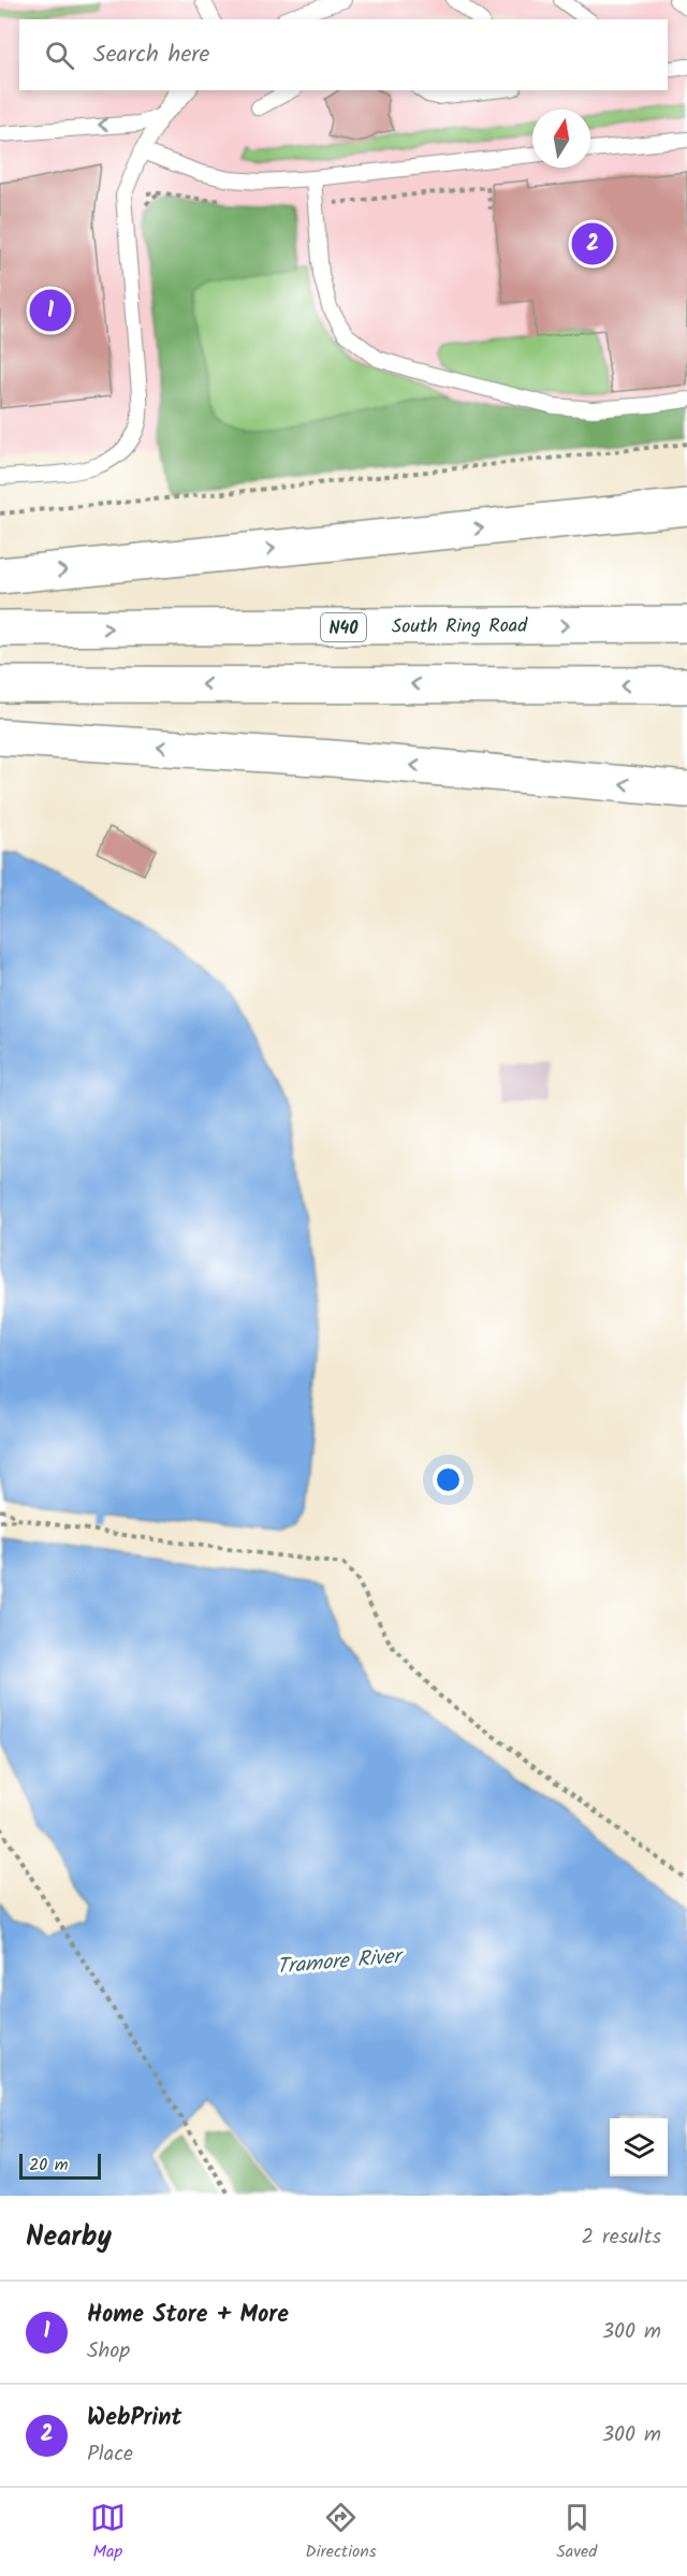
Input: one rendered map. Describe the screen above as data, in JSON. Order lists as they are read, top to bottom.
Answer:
{
  "streets": {
    "highway": ["South Ring Road", "N40"]
  },
  "water": ["Tramore River"],
  "scale_bar": "20 m",
  "north": "top",
  "page": {
    "search": "Search here",
    "pins": ["2", "1"],
    "scale": "20 m",
    "heading": ["Nearby", "2 results"],
    "list": [
      {
        "mark": "1",
        "name": "Home Store + More",
        "note": "Shop",
        "value": "300 m"
      },
      {
        "mark": "2",
        "name": "WebPrint",
        "note": "Place",
        "value": "300 m"
      }
    ],
    "nav": ["Map", "Directions", "Saved"]
  }
}
